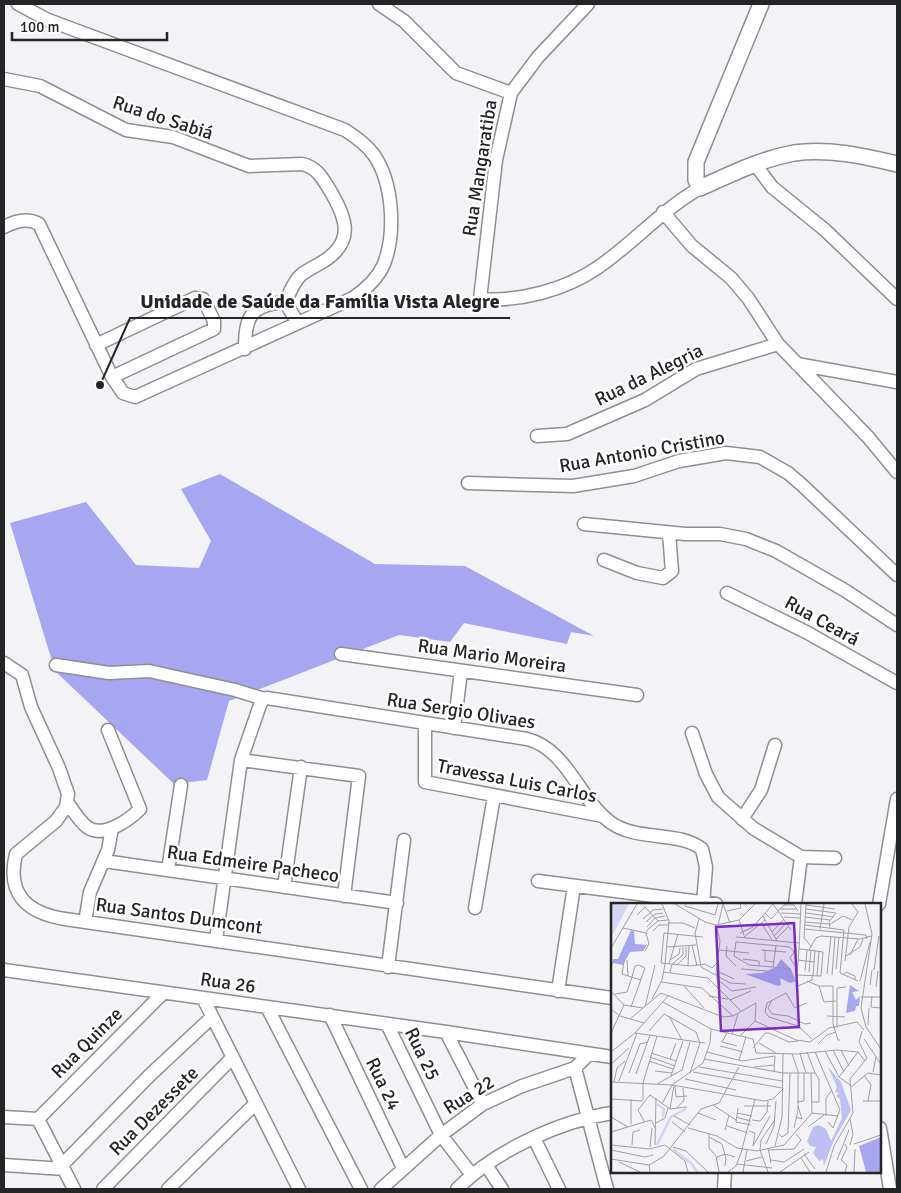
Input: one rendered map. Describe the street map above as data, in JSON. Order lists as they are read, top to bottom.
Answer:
{
  "streets": {
    "street": [
      "Rua do Sabiá",
      "Rua Mangaratiba",
      "Rua da Alegria",
      "Rua Antonio Cristino",
      "Rua Ceará",
      "Rua Mario Moreira",
      "Rua Sergio Olivaes",
      "Travessa Luis Carlos",
      "Rua Edmeire Pacheco",
      "Rua Santos Dumcont",
      "Rua 26",
      "Rua Quinze",
      "Rua 25",
      "Rua 24",
      "Rua 22",
      "Rua Dezessete"
    ]
  },
  "crossings": [
    ["Rua Sergio Olivaes", "Travessa Luis Carlos"],
    ["Rua 26", "Rua Quinze"],
    ["Rua 26", "Rua 25"],
    ["Rua 26", "Rua 24"],
    ["Rua 26", "Rua 22"],
    ["Rua 25", "Rua 22"],
    ["Rua 24", "Rua 22"]
  ],
  "places": ["Unidade de Saúde da Família Vista Alegre"],
  "scale_bar": "100 m"
}
